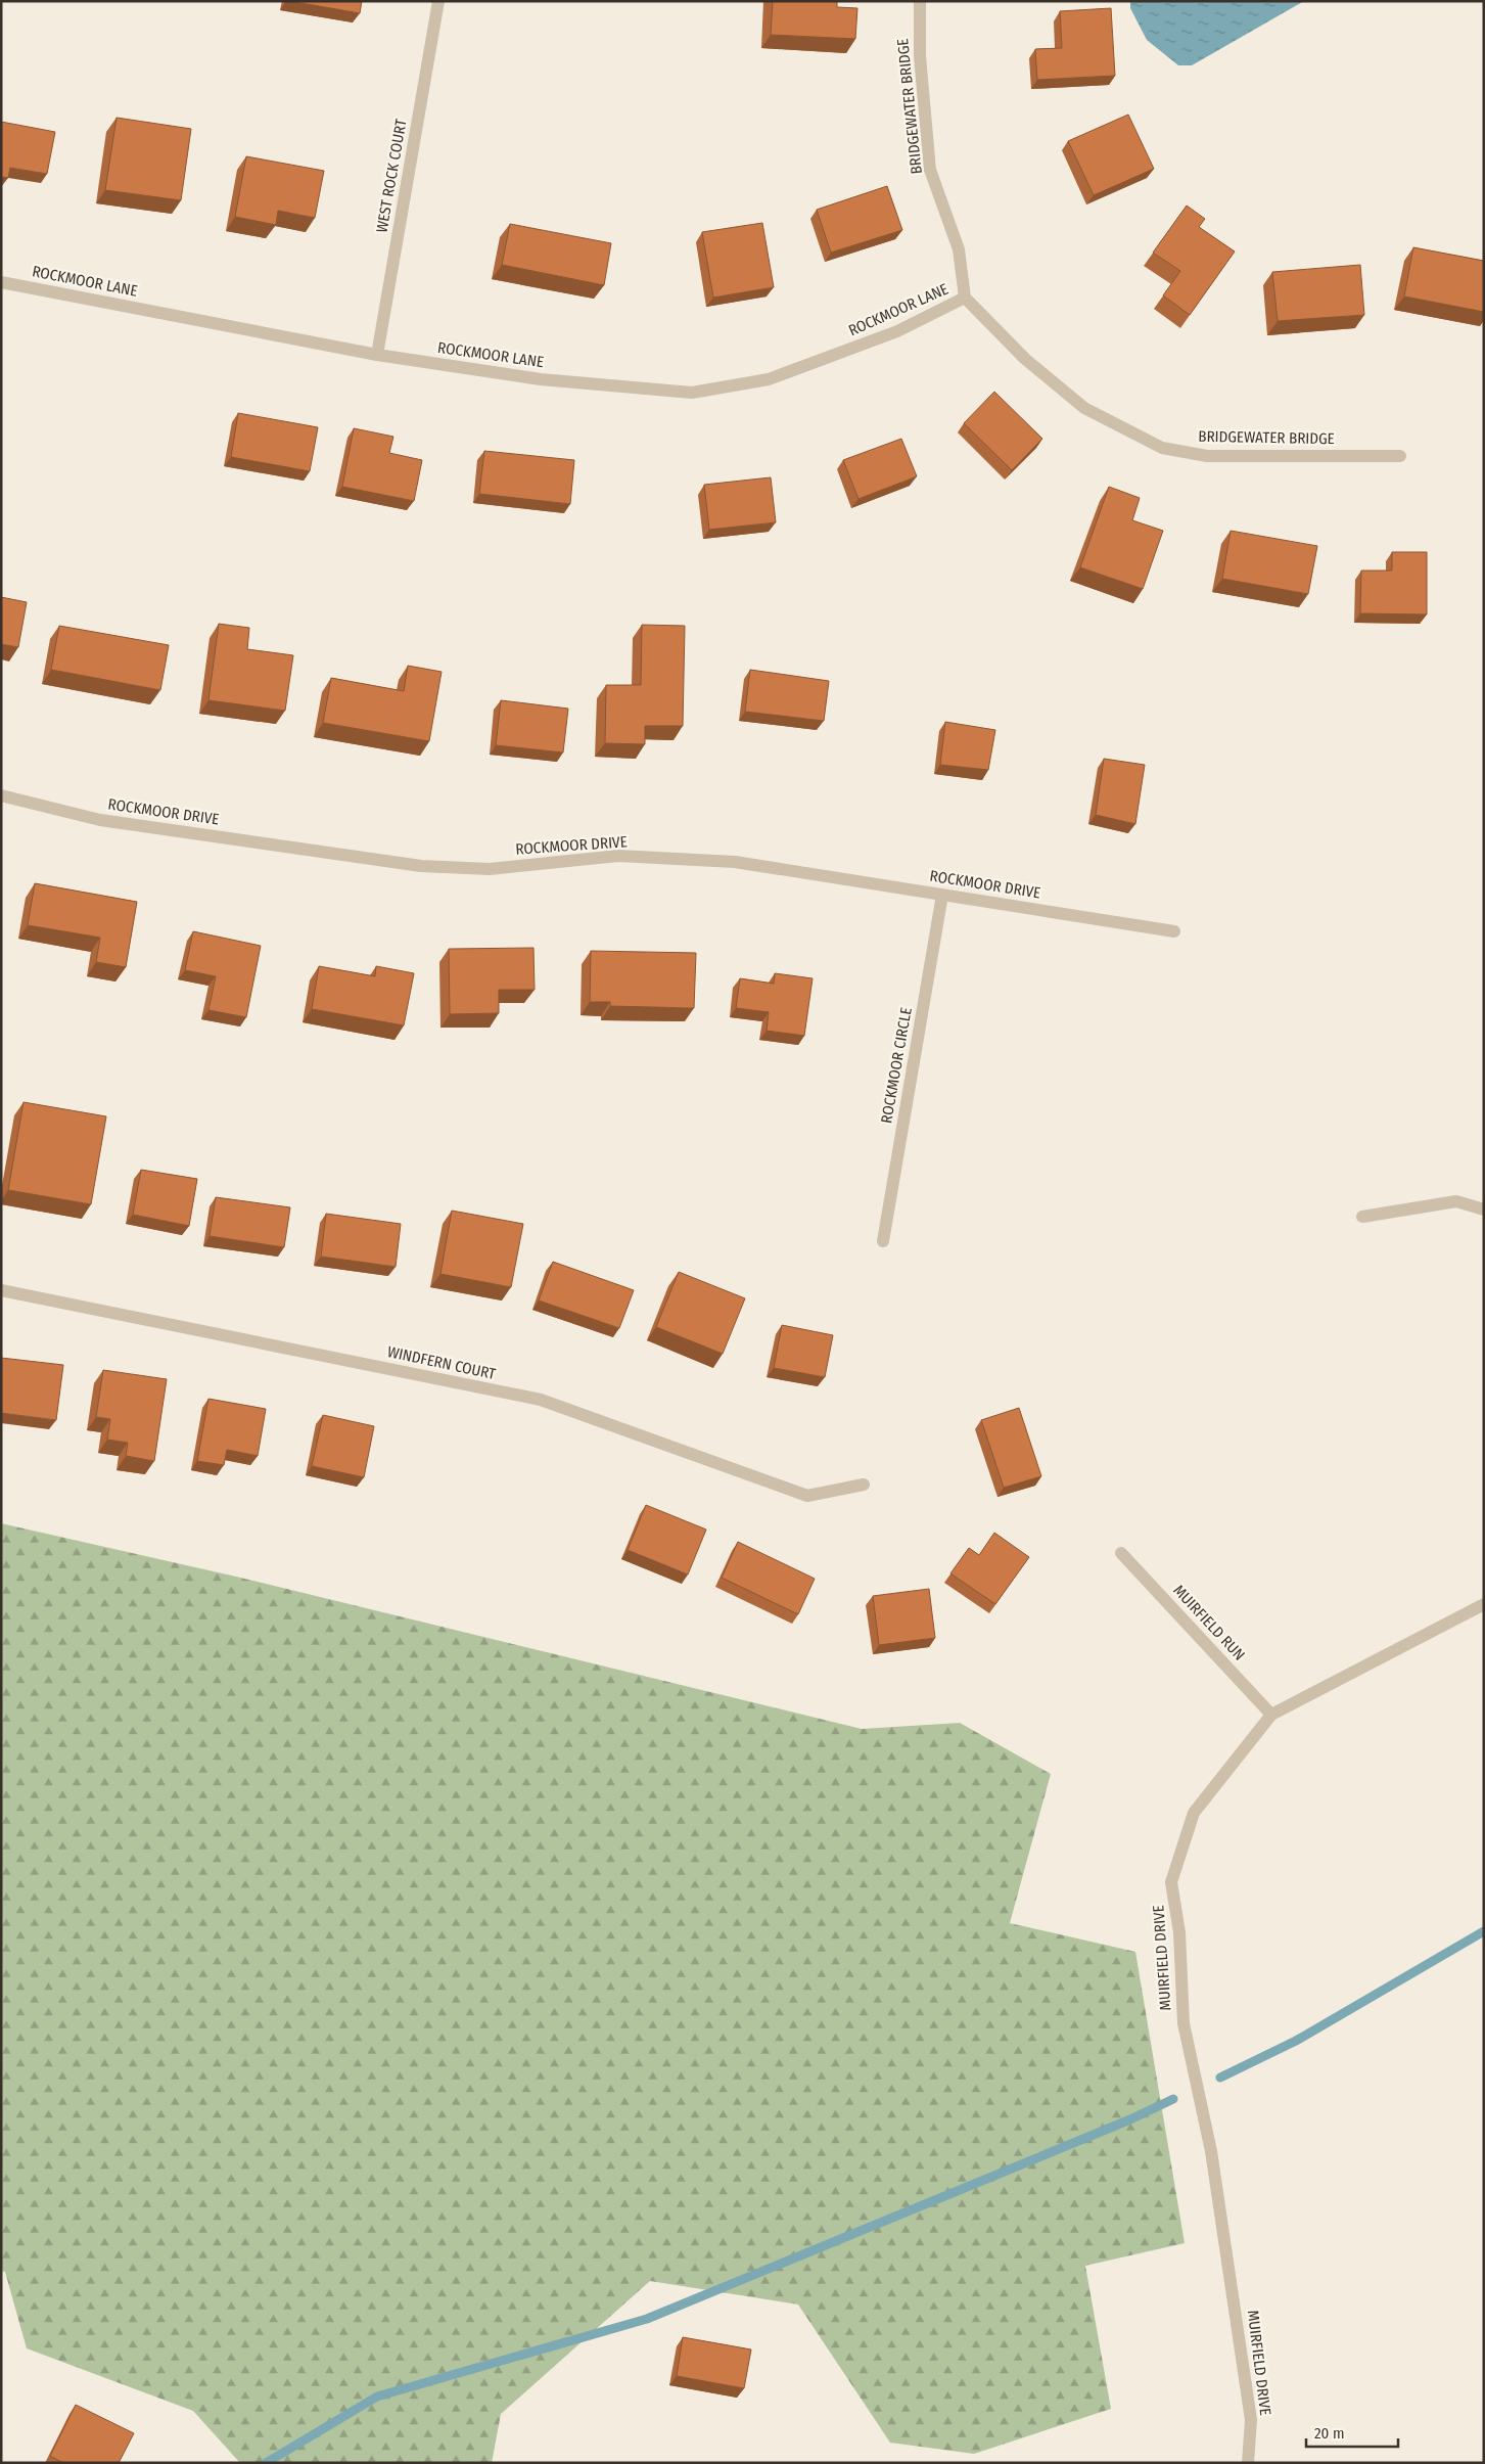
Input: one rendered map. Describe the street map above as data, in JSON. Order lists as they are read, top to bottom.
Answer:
{
  "streets": {
    "street": [
      "BRIDGEWATER BRIDGE",
      "WEST ROCK COURT",
      "ROCKMOOR LANE",
      "ROCKMOOR DRIVE",
      "ROCKMOOR CIRCLE",
      "WINDFERN COURT",
      "MUIRFIELD RUN",
      "MUIRFIELD DRIVE"
    ]
  },
  "crossings": [
    ["BRIDGEWATER BRIDGE", "ROCKMOOR LANE"],
    ["WEST ROCK COURT", "ROCKMOOR LANE"],
    ["ROCKMOOR DRIVE", "ROCKMOOR CIRCLE"],
    ["MUIRFIELD RUN", "MUIRFIELD DRIVE"]
  ],
  "scale_bar": "20 m"
}
